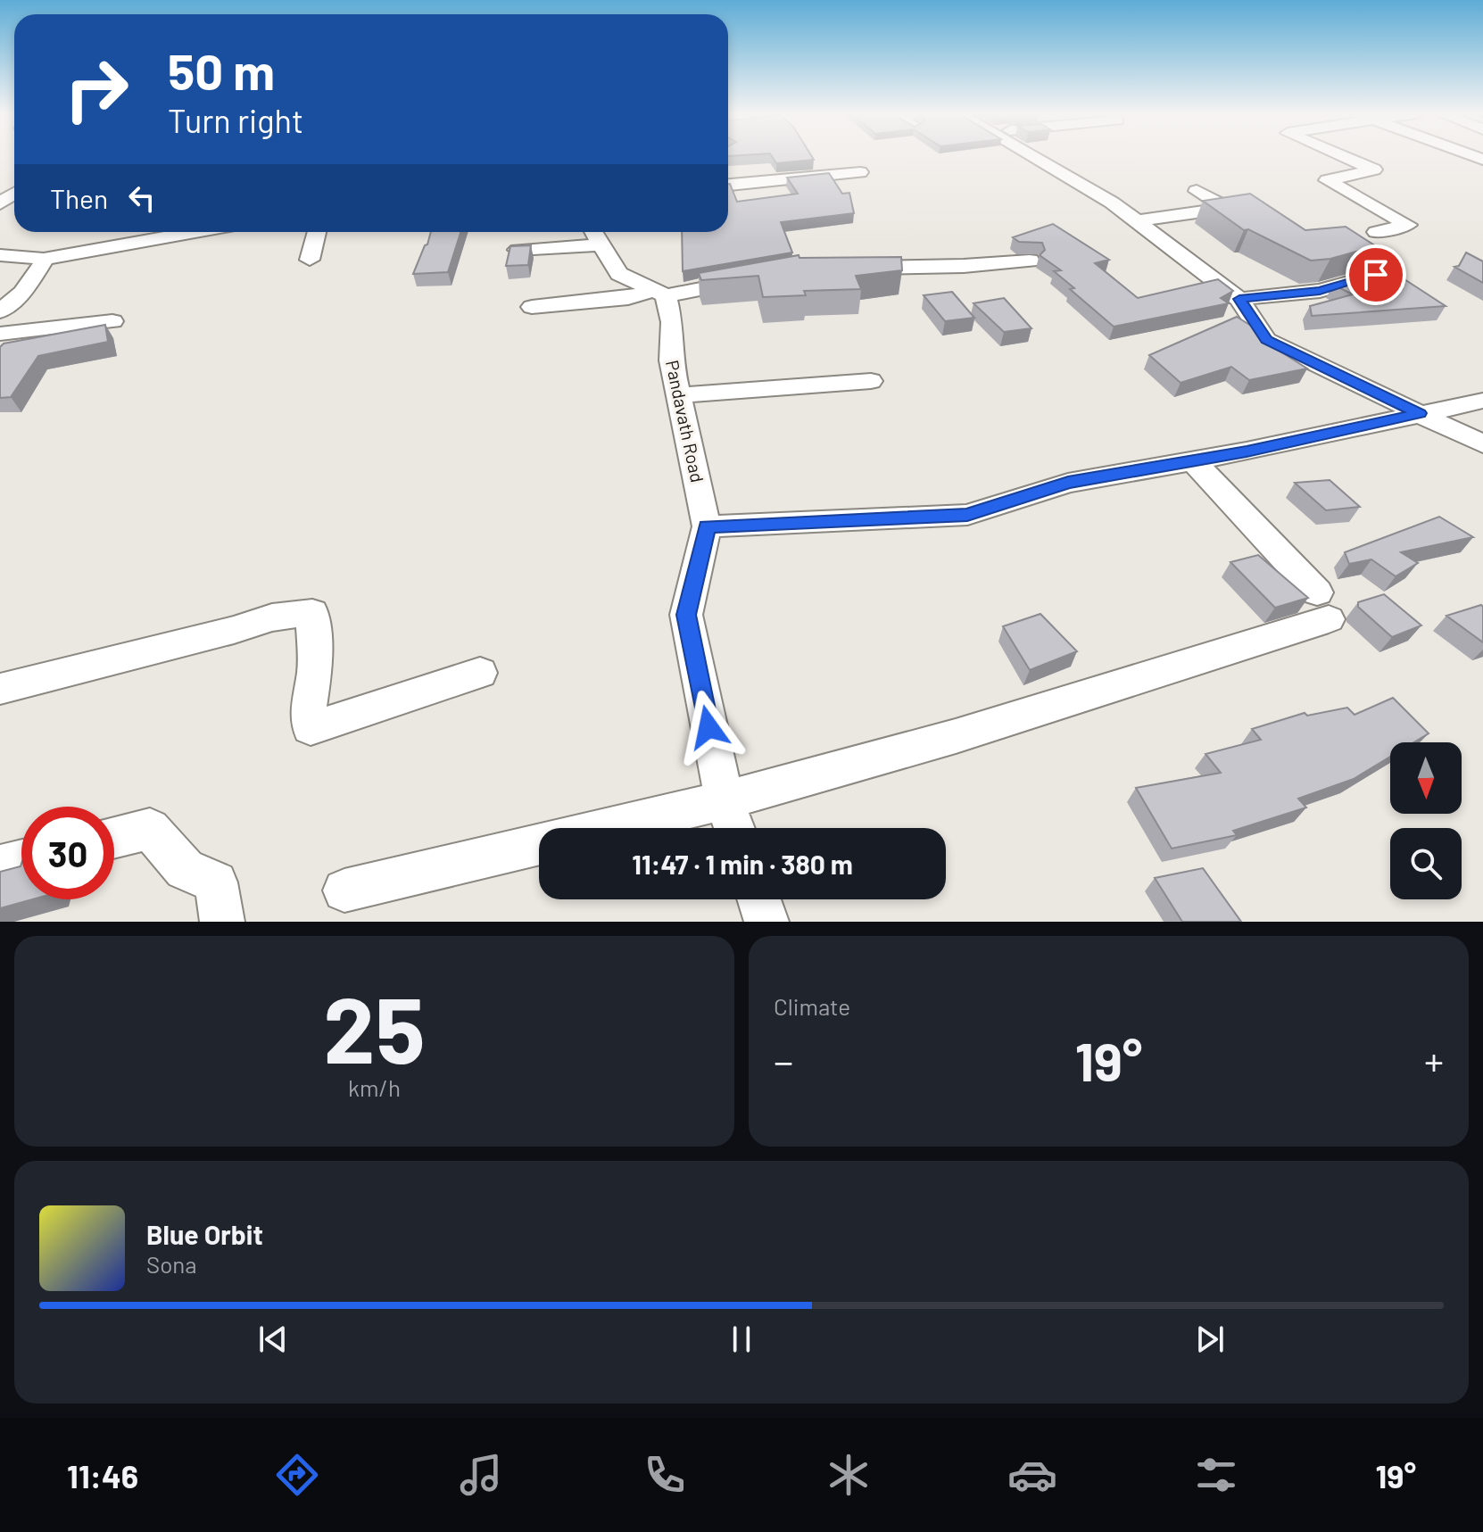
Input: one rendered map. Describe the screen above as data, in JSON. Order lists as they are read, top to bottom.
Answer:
{
  "streets": {
    "street": ["Pandavath Road"]
  },
  "north": "bottom",
  "page": {
    "turn": ["50 m", "Turn right"],
    "then": "Then",
    "limit": "30",
    "trip": "11:47 · 1 min · 380 m",
    "tile": [
      ["25", "km/h"],
      "Climate"
    ],
    "heat": ["−", "19°", "+"],
    "song": ["Blue Orbit", "Sona"],
    "tabs": ["11:46", "19°"]
  }
}
